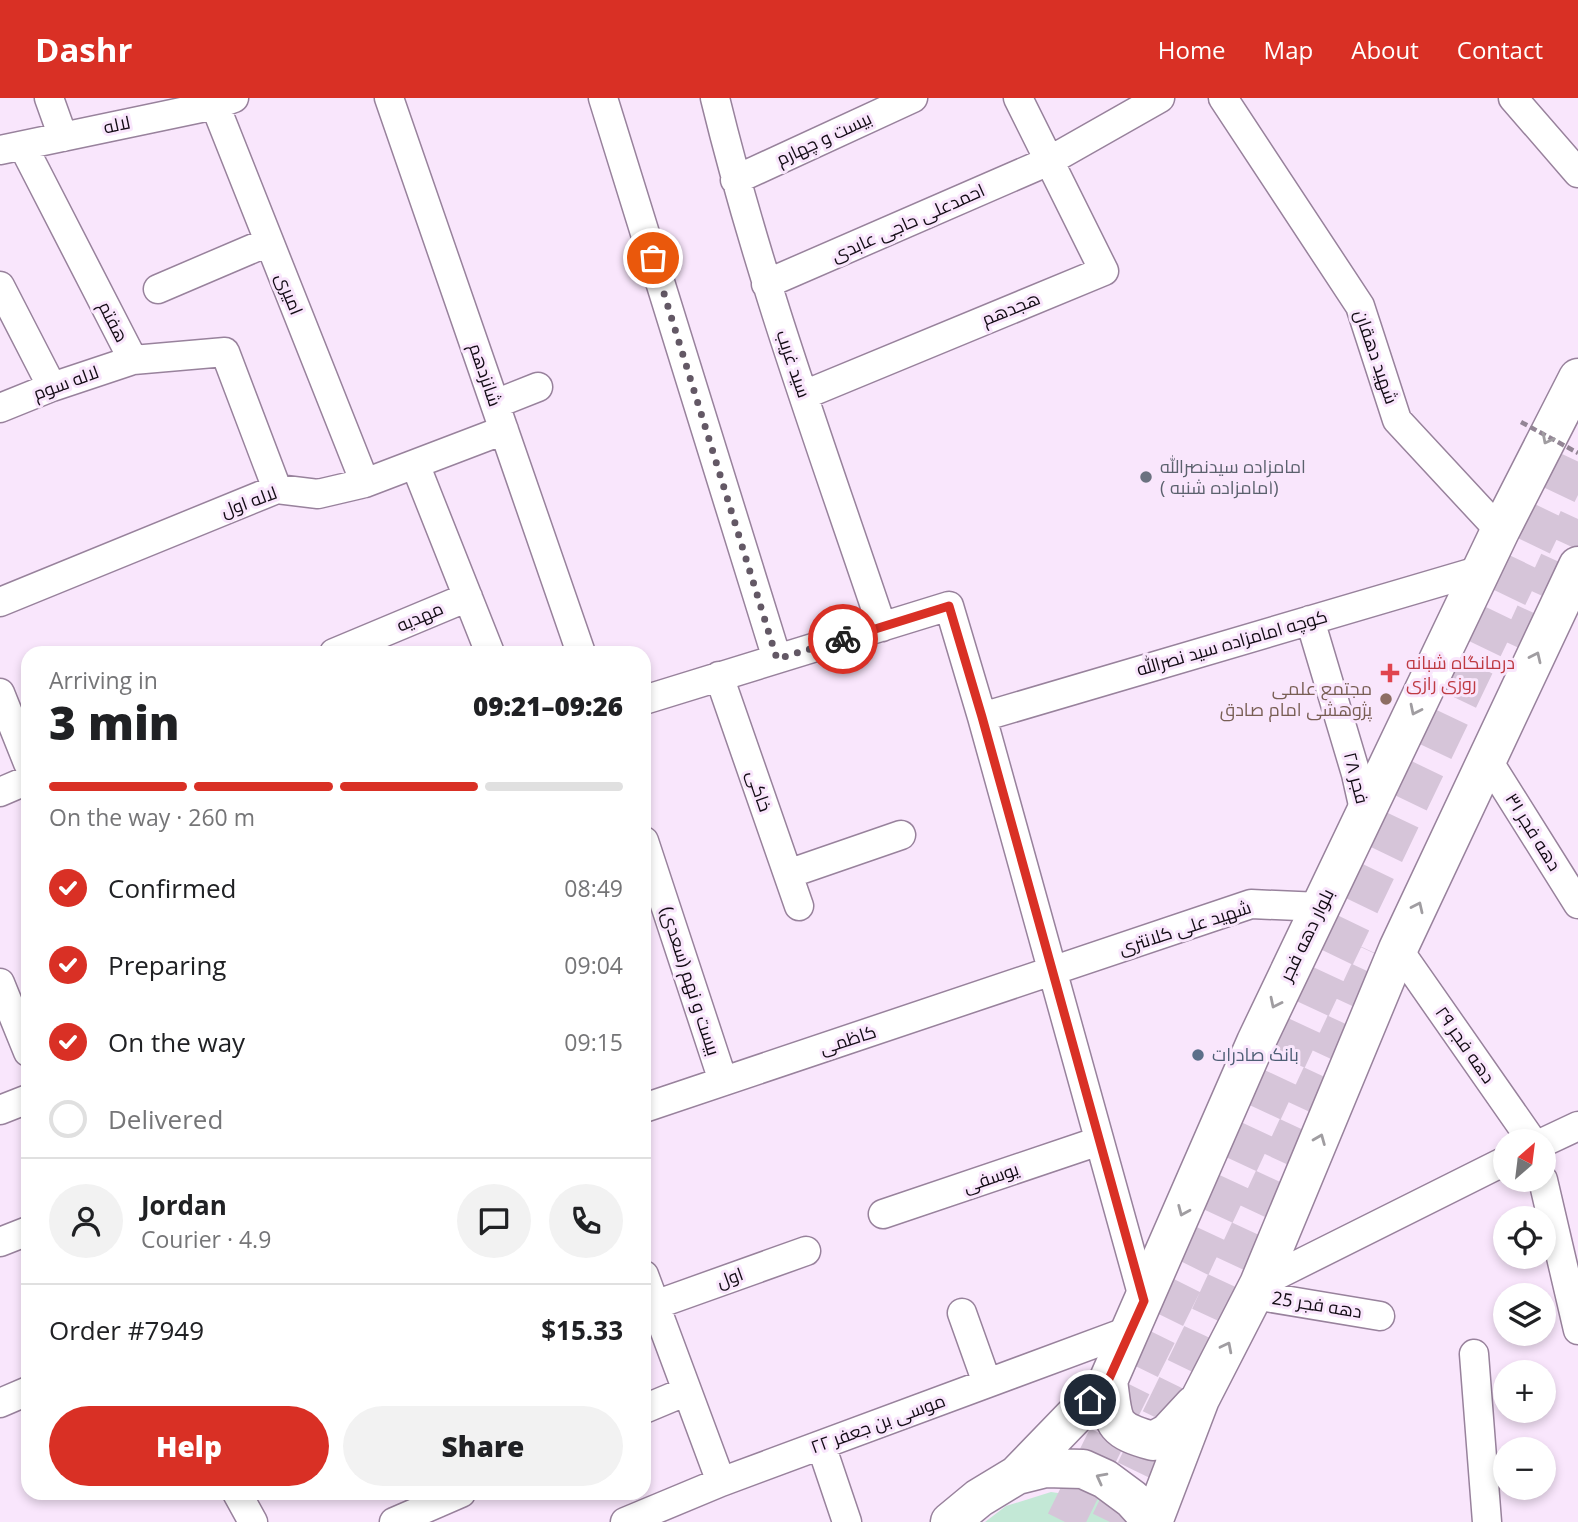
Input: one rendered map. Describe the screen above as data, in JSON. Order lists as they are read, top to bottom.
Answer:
{
  "streets": {
    "main road": ["بلوار دهه فجر"],
    "street": [
      "لاله",
      "بیست و چهارم",
      "احمدعلی حاجی عابدی",
      "امیری",
      "هجدهم",
      "هفتم",
      "شهید دهقان",
      "سید غریب",
      "شانزدهم",
      "لاله سوم",
      "لاله اول",
      "مهدیه",
      "کوچه امامزاده سید نصرالله",
      "فجر ۲۸",
      "خاکی",
      "دهه فجر ۳۱",
      "شهید علی کلانتری",
      "بیست و نهم (سعدی)",
      "کاظمی",
      "دهه فجر ۲۹",
      "یوسفی",
      "اول",
      "دهه فجر 25",
      "موسی بن جعفر ۲۲"
    ]
  },
  "crossings": [
    ["لاله", "امیری"],
    ["لاله", "هفتم"],
    ["بیست و چهارم", "سید غریب"],
    ["احمدعلی حاجی عابدی", "هجدهم"],
    ["احمدعلی حاجی عابدی", "سید غریب"],
    ["امیری", "لاله اول"],
    ["هجدهم", "سید غریب"],
    ["هفتم", "لاله سوم"],
    ["هفتم", "لاله اول"],
    ["شهید دهقان", "بلوار دهه فجر"],
    ["شانزدهم", "لاله اول"],
    ["کوچه امامزاده سید نصرالله", "فجر ۲۸"],
    ["کوچه امامزاده سید نصرالله", "بلوار دهه فجر"],
    ["فجر ۲۸", "بلوار دهه فجر"],
    ["شهید علی کلانتری", "بلوار دهه فجر"],
    ["شهید علی کلانتری", "کاظمی"],
    ["بلوار دهه فجر", "موسی بن جعفر ۲۲"],
    ["بیست و نهم (سعدی)", "کاظمی"]
  ],
  "places": {
    "other": ["امامزاده سیدنصرالله ( امامزاده شنبه)", "مجتمع علمی پژوهشی امام صادق", "بانک صادرات"],
    "health": ["درمانگاه شبانه روزی رازی"]
  },
  "north": "top right",
  "page": {
    "header": "Dashr",
    "nav": [
      "Home",
      "Map",
      "About",
      "Contact"
    ],
    "heading": ["3 min", "Arriving in", "09:21–09:26"],
    "panel": [
      "Jordan",
      "Courier · 4.9",
      "Order #7949",
      "$15.33"
    ],
    "bar": "On the way · 260 m",
    "list": [
      ["Confirmed", "08:49"],
      ["Preparing", "09:04"],
      ["On the way", "09:15"],
      "Delivered"
    ],
    "map_buttons": ["+", "−"],
    "buttons": ["Help", "Share"]
  }
}
